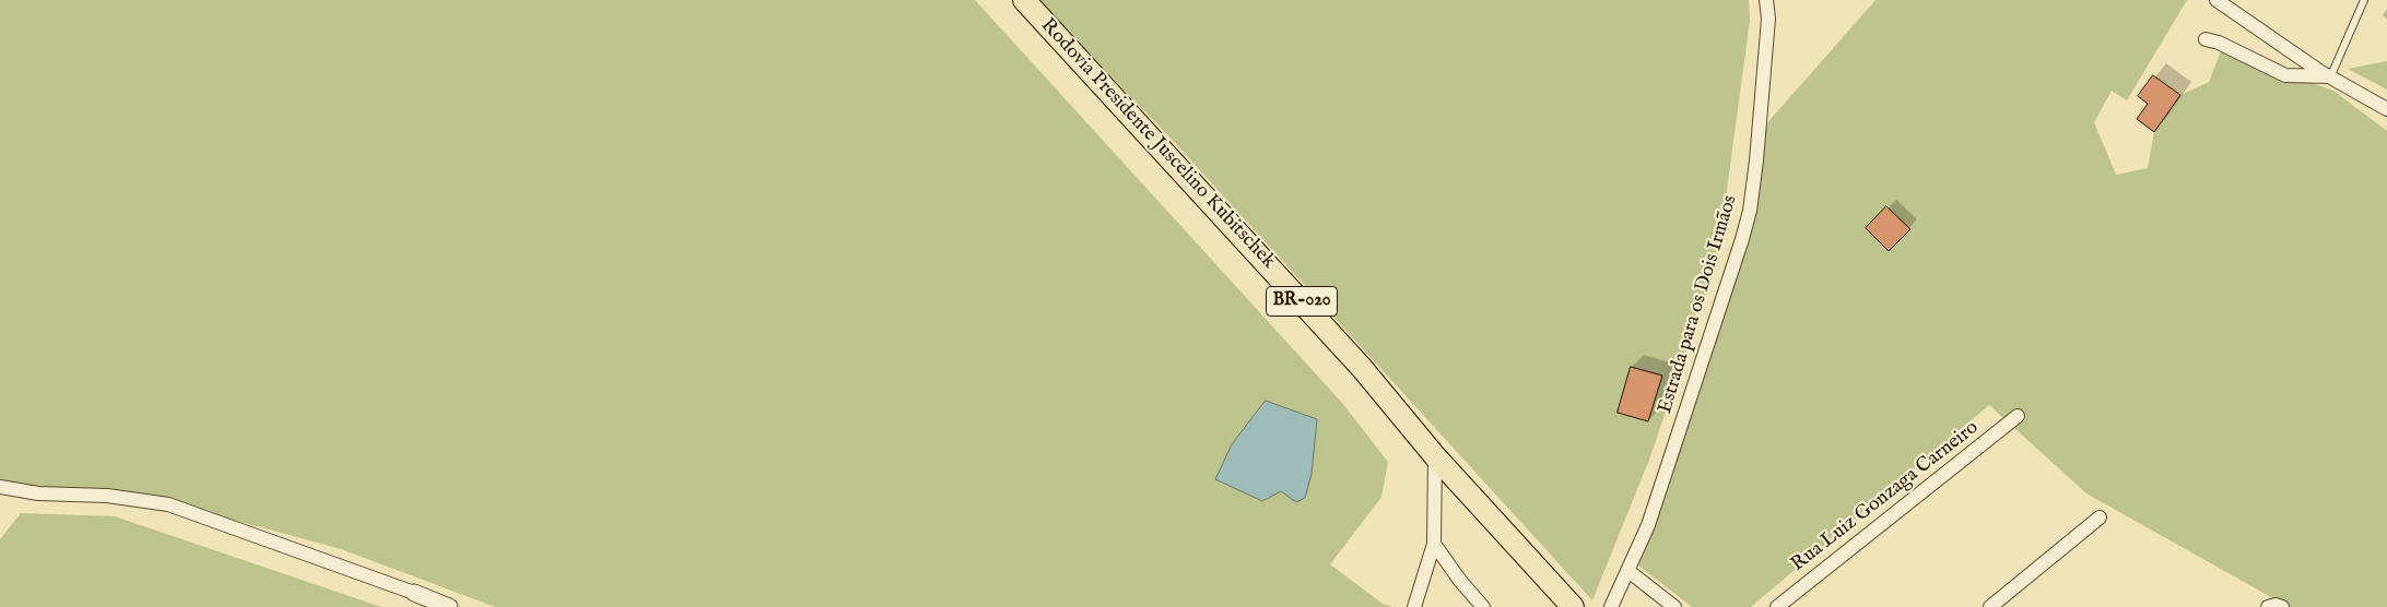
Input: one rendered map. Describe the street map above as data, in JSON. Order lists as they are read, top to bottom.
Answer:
{
  "streets": {
    "highway": ["Rodovia Presidente Juscelino Kubitschek", "BR-020"],
    "street": ["Estrada para os Dois Irmãos", "Rua Luiz Gonzaga Carneiro"]
  }
}
